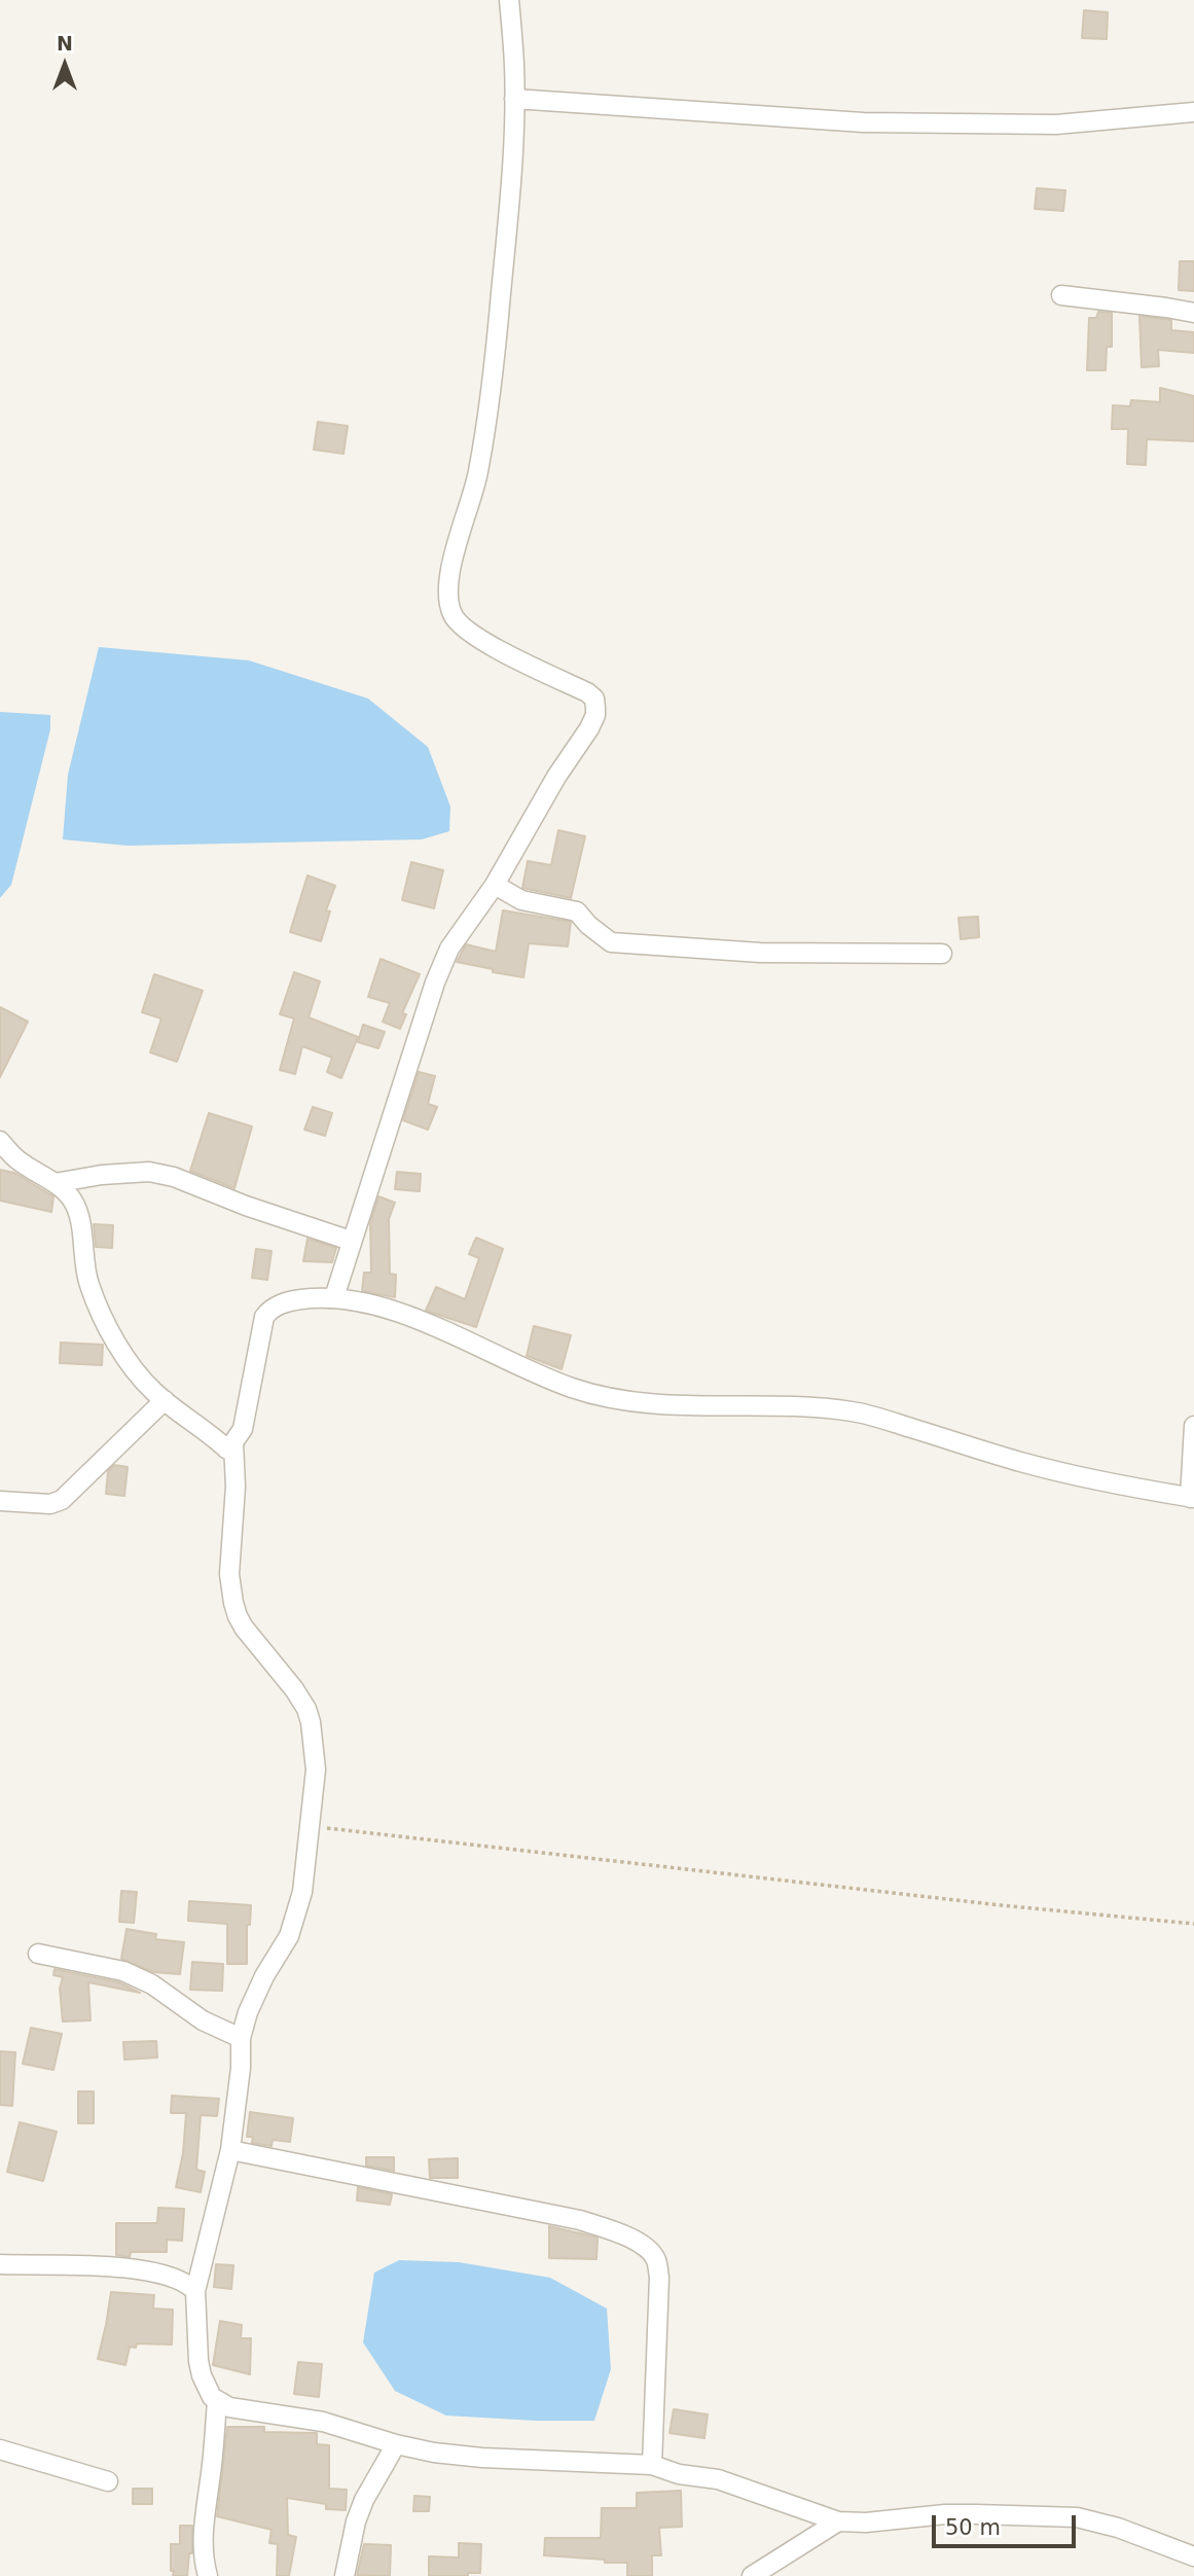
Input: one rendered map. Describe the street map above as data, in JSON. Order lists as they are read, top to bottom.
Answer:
{
  "scale_bar": "50 m",
  "north": "top"
}
